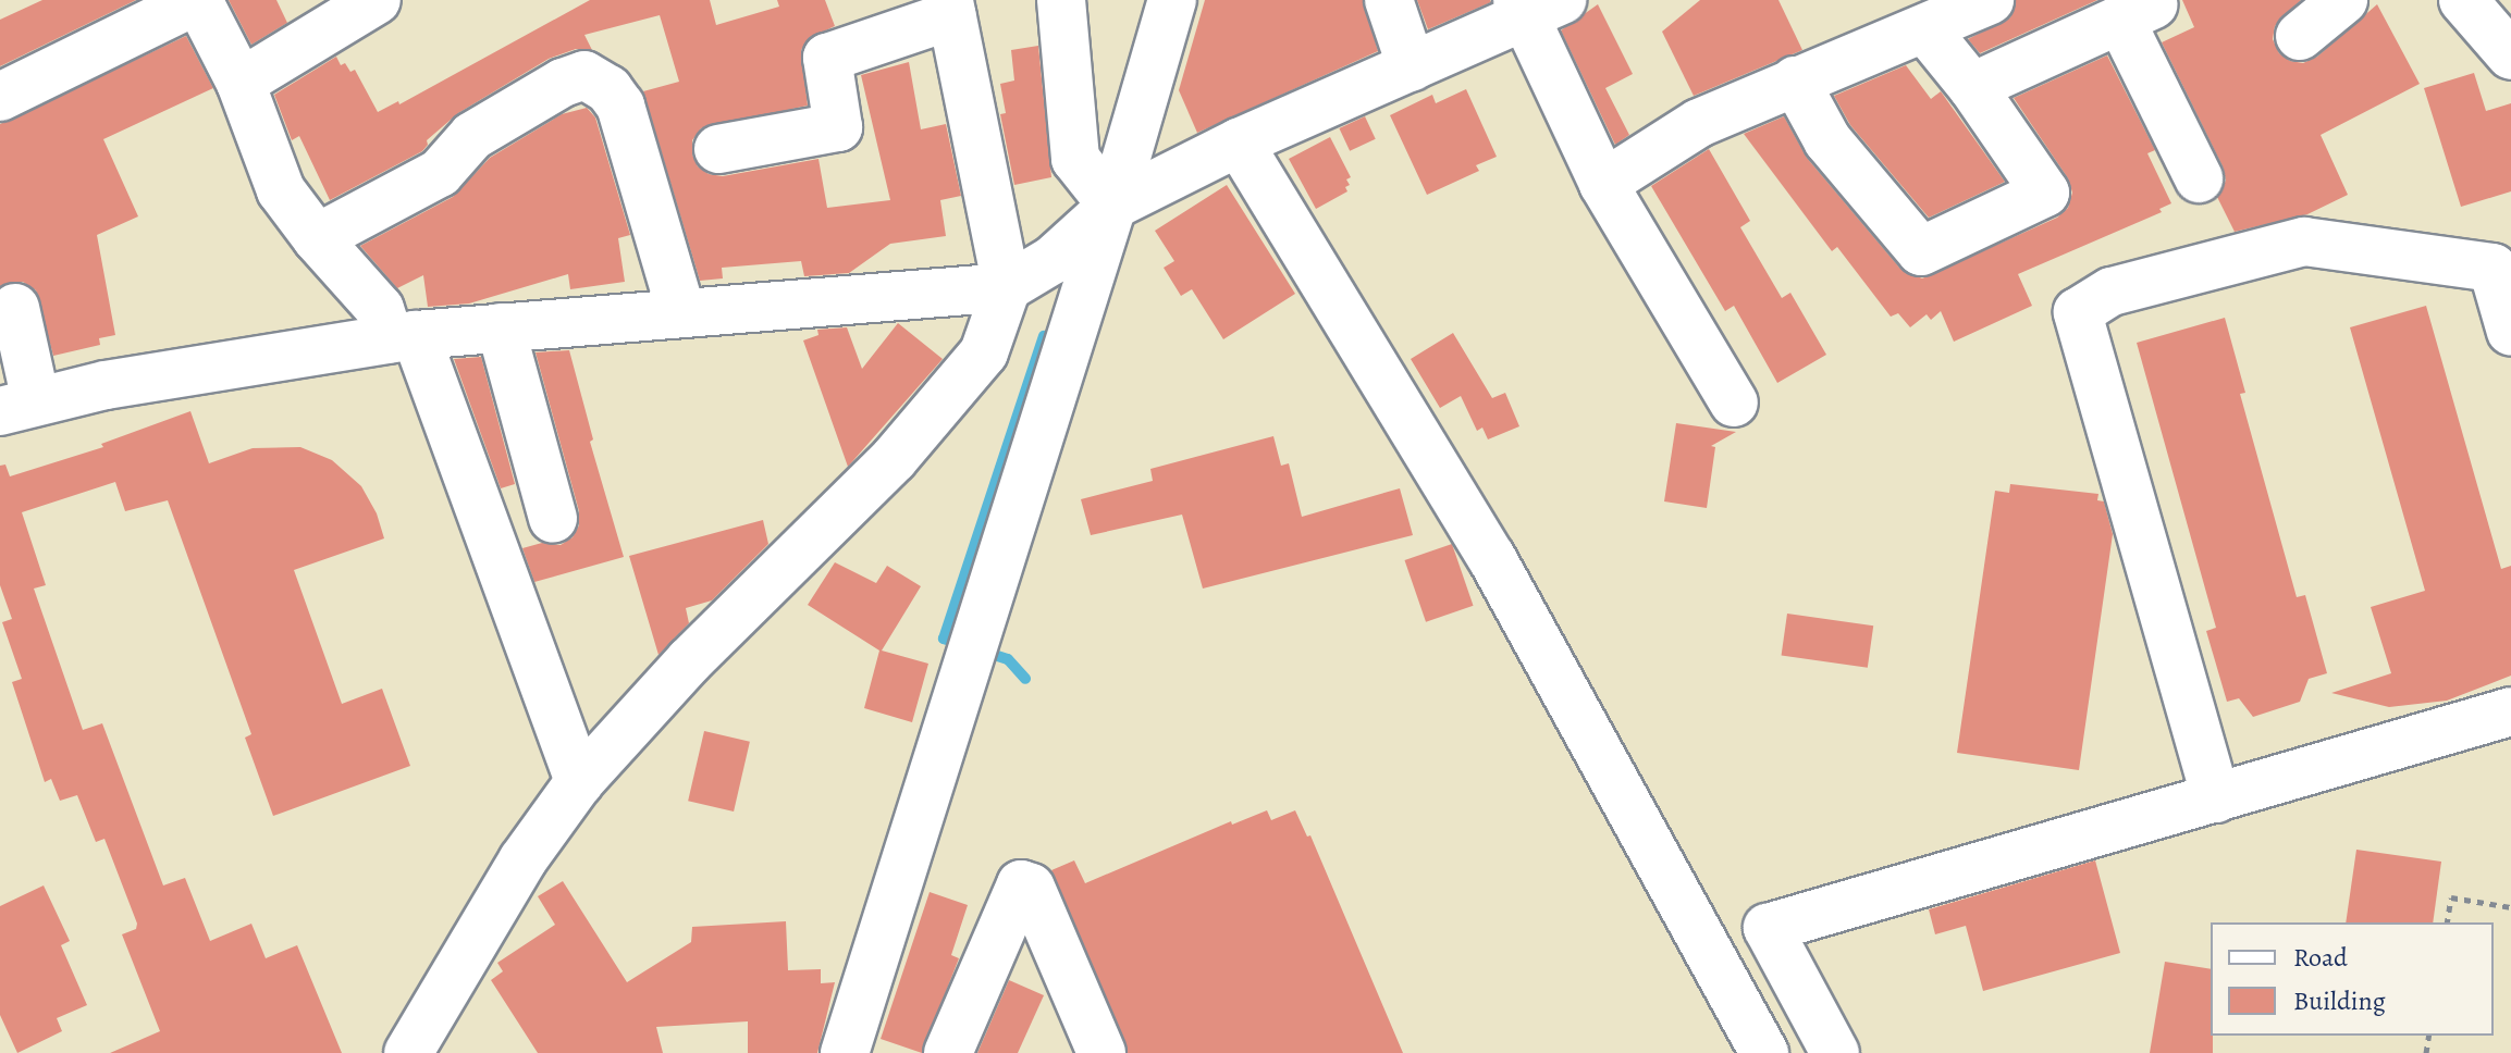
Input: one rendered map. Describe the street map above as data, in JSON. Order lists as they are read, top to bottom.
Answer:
{
  "legend": ["Road", "Building"]
}
